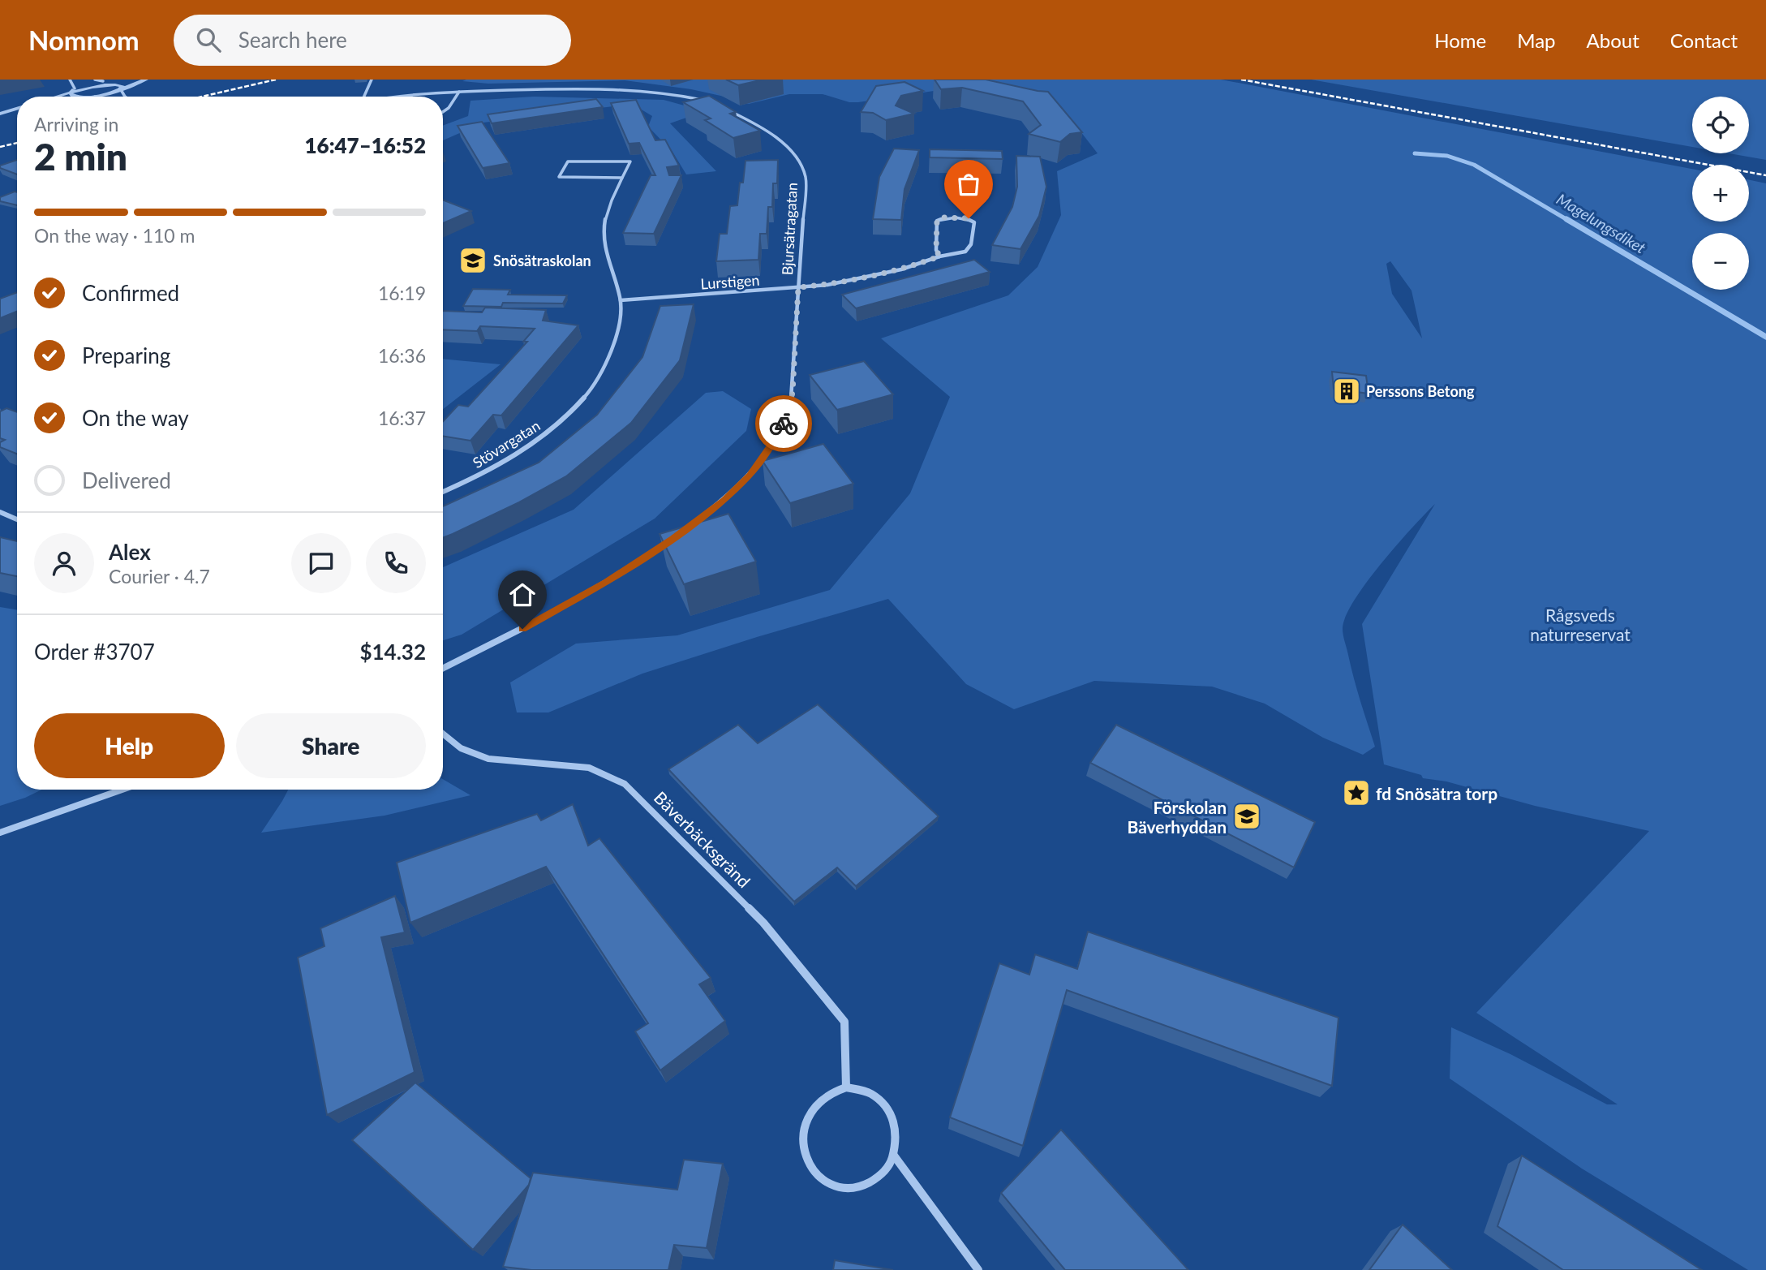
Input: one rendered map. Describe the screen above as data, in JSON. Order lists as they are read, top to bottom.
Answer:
{
  "streets": {
    "street": [
      "Bjursätragatan",
      "Lurstigen",
      "Stövargatan",
      "Bäverbäcksgränd"
    ]
  },
  "crossings": [
    ["Bjursätragatan", "Lurstigen"],
    ["Lurstigen", "Stövargatan"]
  ],
  "water": ["Magelungsdiket"],
  "parks": ["Rågsveds naturreservat"],
  "places": {
    "school or university": ["Snösätraskolan", "Förskolan Bäverhyddan"],
    "building": ["Perssons Betong"],
    "place": ["fd Snösätra torp"]
  },
  "page": {
    "header": "Nomnom",
    "search": "Search here",
    "nav": [
      "Home",
      "Map",
      "About",
      "Contact"
    ],
    "map_buttons": ["+", "−"],
    "heading": ["2 min", "Arriving in", "16:47–16:52"],
    "panel": [
      "Alex",
      "Courier · 4.7",
      "Order #3707",
      "$14.32"
    ],
    "bar": "On the way · 110 m",
    "list": [
      ["Confirmed", "16:19"],
      ["Preparing", "16:36"],
      ["On the way", "16:37"],
      "Delivered"
    ],
    "buttons": ["Help", "Share"]
  }
}
